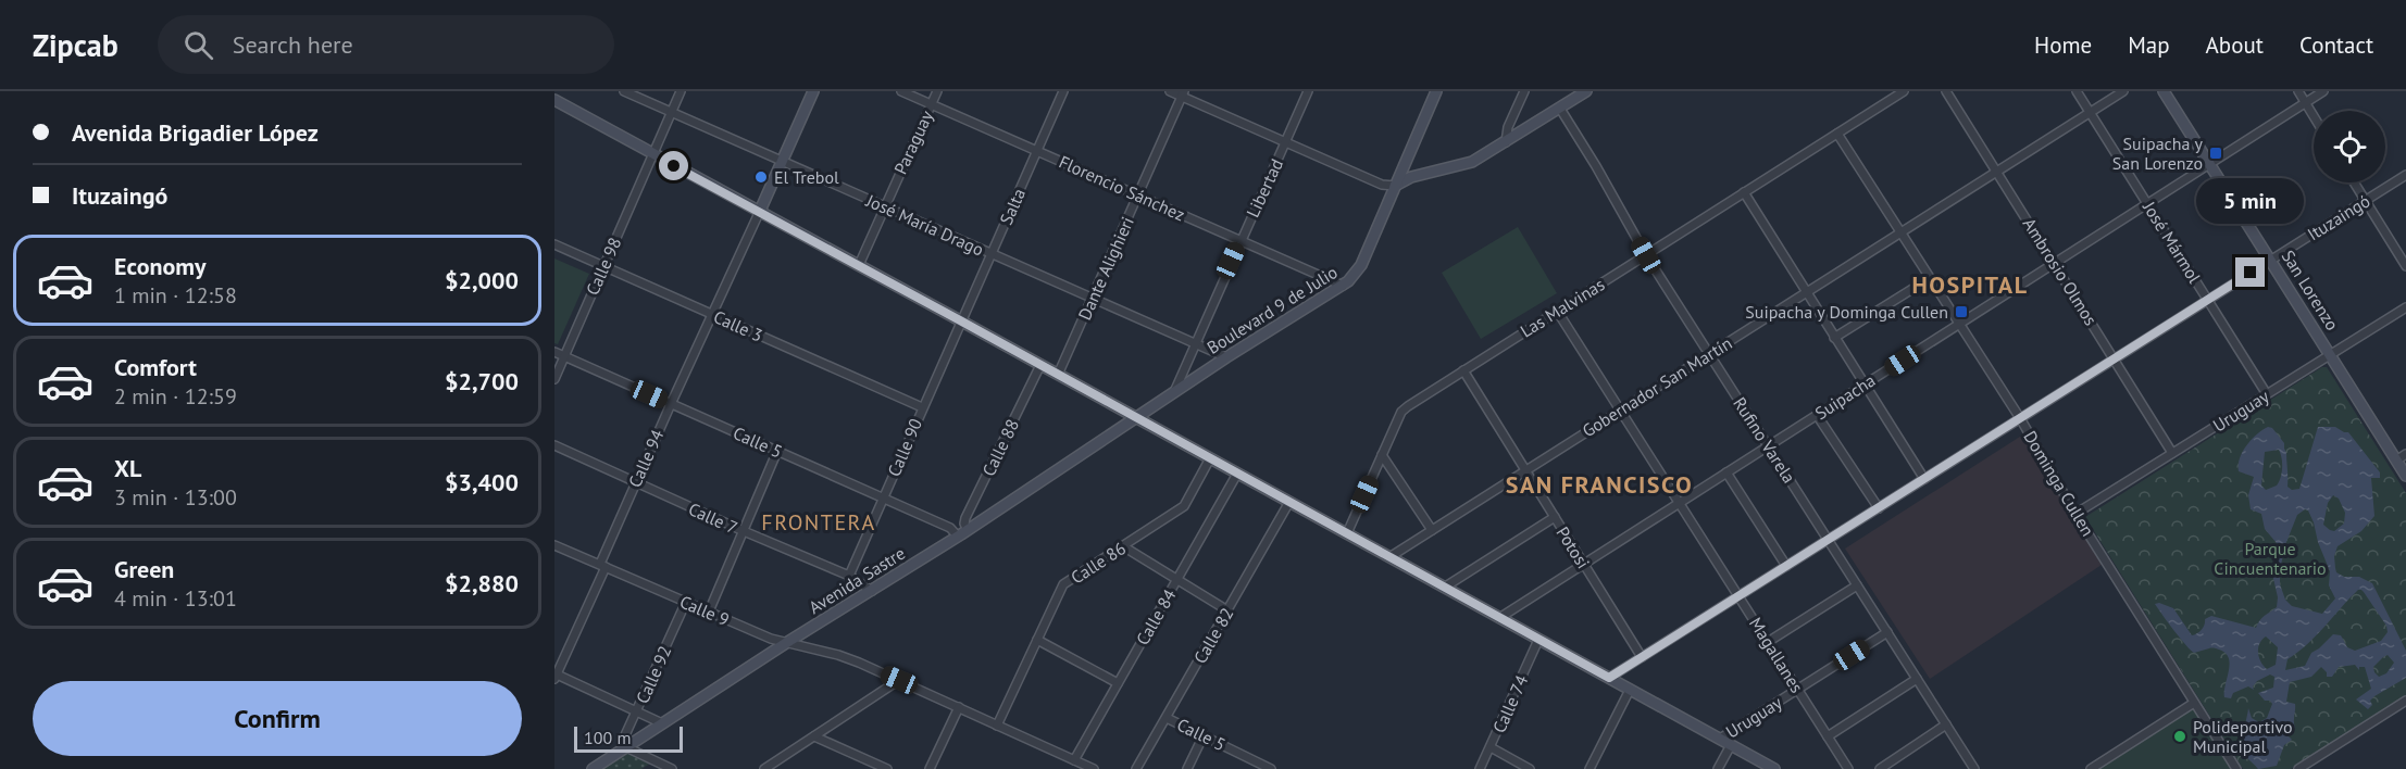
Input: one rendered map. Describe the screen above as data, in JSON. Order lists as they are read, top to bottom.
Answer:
{
  "streets": {
    "street": [
      "Paraguay",
      "Florencio Sánchez",
      "Libertad",
      "Salta",
      "Ituzaingó",
      "José María Drago",
      "José Mármol",
      "Calle 98",
      "Dante Alighieri",
      "Ambrosio Olmos",
      "San Lorenzo",
      "Las Malvinas",
      "Boulevard 9 de Julio",
      "Calle 3",
      "Gobernador San Martín",
      "Suipacha",
      "Uruguay",
      "Rufino Varela",
      "Calle 5",
      "Calle 90",
      "Calle 88",
      "Calle 94",
      "Dominga Cullen",
      "Calle 7",
      "Potosi",
      "Calle 86",
      "Avenida Sastre",
      "Calle 9",
      "Calle 84",
      "Calle 82",
      "Magallanes",
      "Calle 92",
      "Calle 74"
    ]
  },
  "crossings": [
    ["Paraguay", "Florencio Sánchez"],
    ["Paraguay", "José María Drago"],
    ["Florencio Sánchez", "Libertad"],
    ["Florencio Sánchez", "Salta"],
    ["Florencio Sánchez", "Dante Alighieri"],
    ["Florencio Sánchez", "Boulevard 9 de Julio"],
    ["Libertad", "José María Drago"],
    ["Libertad", "Boulevard 9 de Julio"],
    ["Salta", "José María Drago"],
    ["Salta", "Calle 90"],
    ["Ituzaingó", "José Mármol"],
    ["Ituzaingó", "Ambrosio Olmos"],
    ["Ituzaingó", "San Lorenzo"],
    ["Ituzaingó", "Rufino Varela"],
    ["Ituzaingó", "Dominga Cullen"],
    ["Ituzaingó", "Potosi"],
    ["Ituzaingó", "Magallanes"],
    ["José María Drago", "Calle 98"],
    ["José María Drago", "Dante Alighieri"],
    ["José María Drago", "Boulevard 9 de Julio"],
    ["José Mármol", "Gobernador San Martín"],
    ["José Mármol", "Suipacha"],
    ["José Mármol", "Uruguay"],
    ["Calle 98", "Calle 3"],
    ["Calle 98", "Calle 5"],
    ["Ambrosio Olmos", "Gobernador San Martín"],
    ["Ambrosio Olmos", "Suipacha"],
    ["Ambrosio Olmos", "Uruguay"],
    ["San Lorenzo", "Suipacha"],
    ["San Lorenzo", "Uruguay"],
    ["Las Malvinas", "Rufino Varela"],
    ["Las Malvinas", "Dominga Cullen"],
    ["Las Malvinas", "Potosi"],
    ["Las Malvinas", "Magallanes"],
    ["Boulevard 9 de Julio", "Avenida Sastre"],
    ["Calle 3", "Calle 90"],
    ["Calle 3", "Calle 94"],
    ["Gobernador San Martín", "Rufino Varela"],
    ["Gobernador San Martín", "Dominga Cullen"],
    ["Gobernador San Martín", "Potosi"],
    ["Gobernador San Martín", "Magallanes"],
    ["Suipacha", "Rufino Varela"],
    ["Suipacha", "Dominga Cullen"],
    ["Suipacha", "Potosi"],
    ["Suipacha", "Magallanes"],
    ["Uruguay", "Rufino Varela"],
    ["Uruguay", "Dominga Cullen"],
    ["Uruguay", "Magallanes"],
    ["Calle 5", "Calle 90"],
    ["Calle 5", "Calle 94"],
    ["Calle 5", "Avenida Sastre"],
    ["Calle 5", "Calle 82"],
    ["Calle 90", "Calle 7"],
    ["Calle 88", "Avenida Sastre"],
    ["Calle 94", "Calle 7"],
    ["Calle 94", "Calle 9"],
    ["Calle 7", "Avenida Sastre"],
    ["Avenida Sastre", "Calle 9"],
    ["Avenida Sastre", "Calle 92"],
    ["Calle 9", "Calle 92"]
  ],
  "districts": ["HOSPITAL", "SAN FRANCISCO", "FRONTERA"],
  "parks": ["Parque Cincuentenario"],
  "places": {
    "transit": ["Suipacha y San Lorenzo", "Suipacha y Dominga Cullen"],
    "other": ["El Trebol", "Polideportivo Municipal"]
  },
  "scale_bar": "100 m",
  "page": {
    "header": "Zipcab",
    "search": "Search here",
    "nav": [
      "Home",
      "Map",
      "About",
      "Contact"
    ],
    "banner": ["Avenida Brigadier López", "Ituzaingó"],
    "bubble": "5 min",
    "list": [
      {
        "name": "Economy",
        "note": "1 min · 12:58",
        "value": "$2,000"
      },
      {
        "name": "Comfort",
        "note": "2 min · 12:59",
        "value": "$2,700"
      },
      {
        "name": "XL",
        "note": "3 min · 13:00",
        "value": "$3,400"
      },
      {
        "name": "Green",
        "note": "4 min · 13:01",
        "value": "$2,880"
      }
    ],
    "buttons": "Confirm",
    "scale": "100 m"
  }
}
